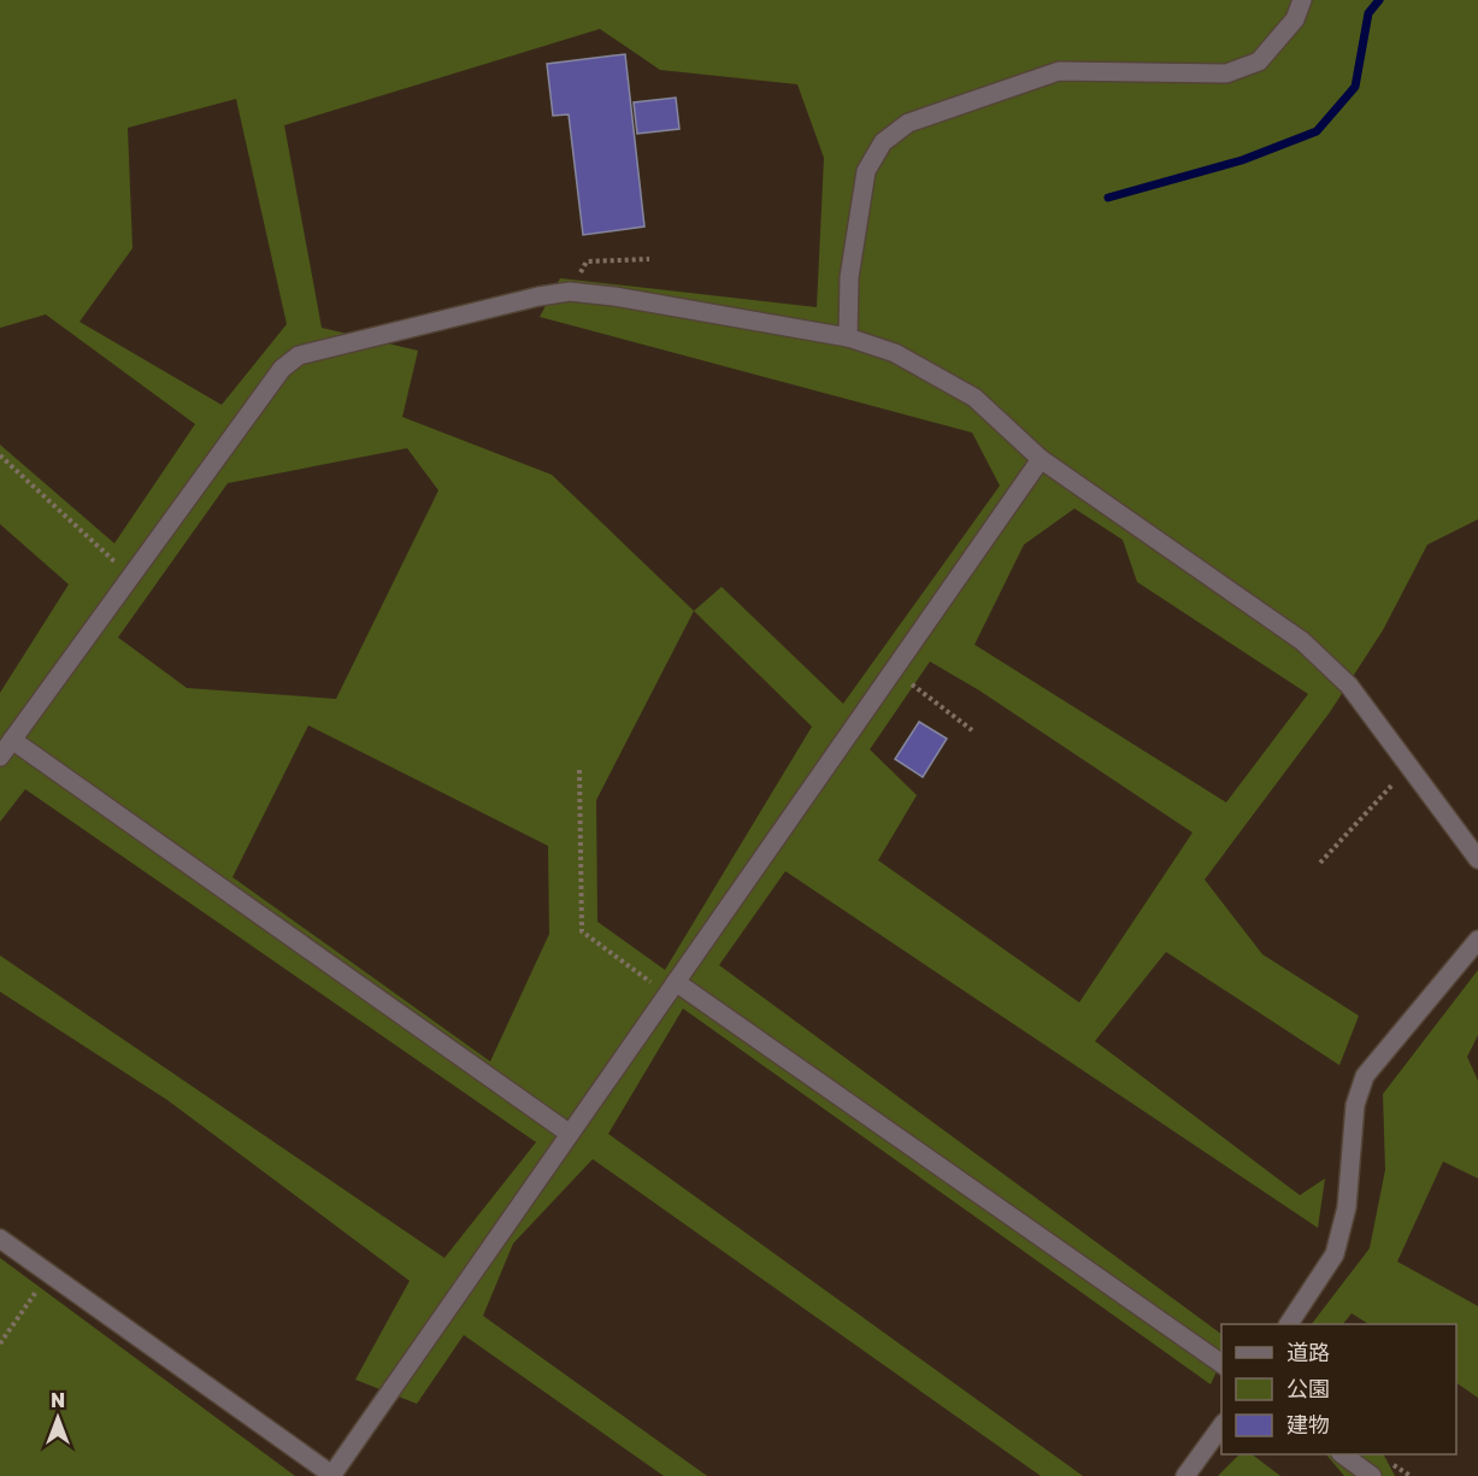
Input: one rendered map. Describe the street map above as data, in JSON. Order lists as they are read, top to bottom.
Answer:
{
  "legend": ["道路", "公園", "建物"],
  "north": "top"
}
